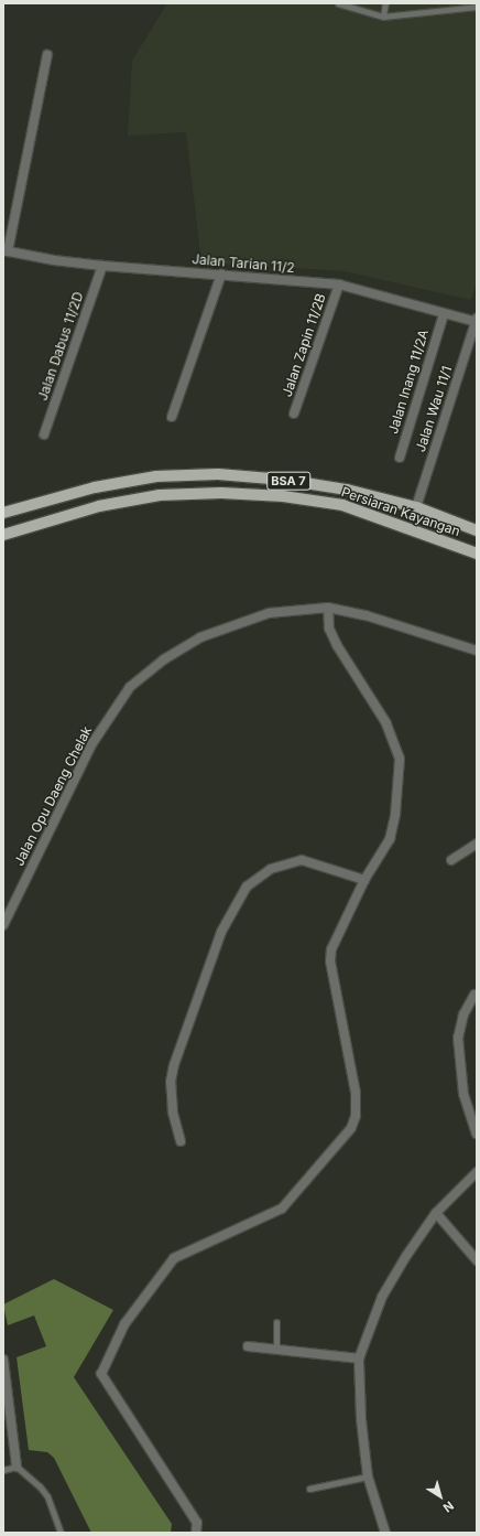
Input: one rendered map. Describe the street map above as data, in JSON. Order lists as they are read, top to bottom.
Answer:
{
  "streets": {
    "main road": ["BSA 7", "Persiaran Kayangan"],
    "street": [
      "Jalan Tarian 11/2",
      "Jalan Zapin 11/2B",
      "Jalan Dabus 11/2D",
      "Jalan Inang 11/2A",
      "Jalan Wau 11/1",
      "Jalan Opu Daeng Chelak"
    ]
  },
  "crossings": [
    ["Jalan Tarian 11/2", "Jalan Zapin 11/2B"],
    ["Jalan Tarian 11/2", "Jalan Dabus 11/2D"],
    ["Jalan Tarian 11/2", "Jalan Inang 11/2A"],
    ["Jalan Tarian 11/2", "Jalan Wau 11/1"],
    ["Jalan Wau 11/1", "Persiaran Kayangan"]
  ],
  "north": "bottom right"
}
